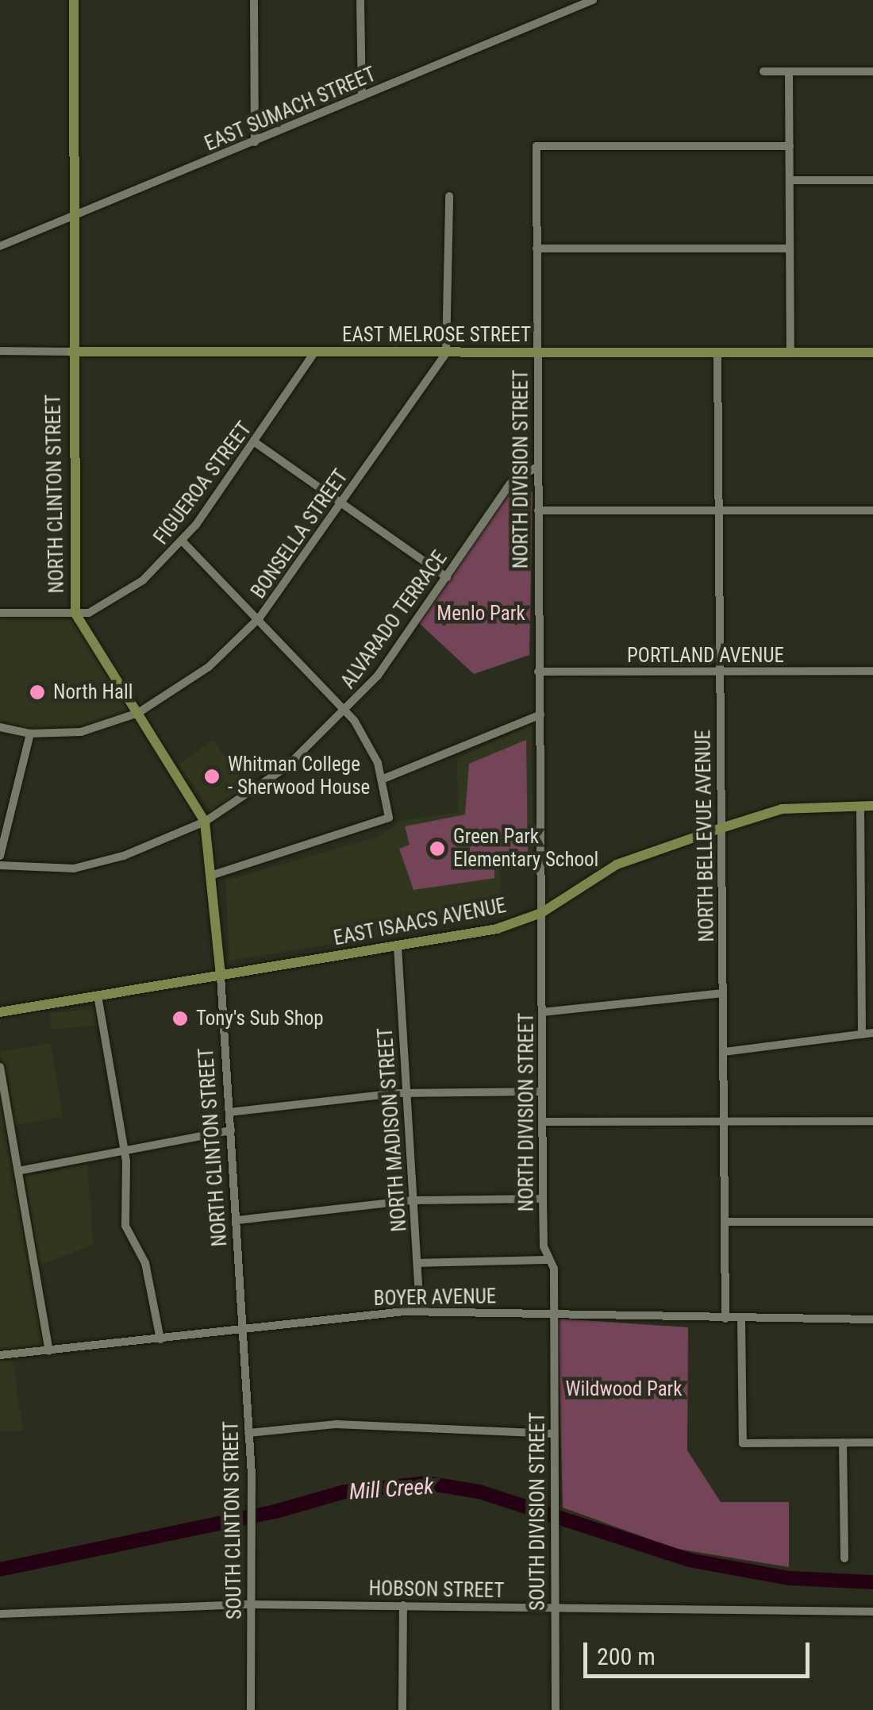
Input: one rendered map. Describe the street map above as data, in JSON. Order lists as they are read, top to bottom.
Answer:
{
  "streets": {
    "main road": ["EAST MELROSE STREET", "NORTH CLINTON STREET", "EAST ISAACS AVENUE"],
    "street": [
      "EAST SUMACH STREET",
      "NORTH DIVISION STREET",
      "FIGUEROA STREET",
      "BONSELLA STREET",
      "ALVARADO TERRACE",
      "PORTLAND AVENUE",
      "NORTH BELLEVUE AVENUE",
      "NORTH MADISON STREET",
      "BOYER AVENUE",
      "SOUTH DIVISION STREET",
      "SOUTH CLINTON STREET",
      "HOBSON STREET"
    ]
  },
  "crossings": [
    ["EAST SUMACH STREET", "NORTH CLINTON STREET"],
    ["EAST MELROSE STREET", "NORTH DIVISION STREET"],
    ["EAST MELROSE STREET", "FIGUEROA STREET"],
    ["EAST MELROSE STREET", "NORTH CLINTON STREET"],
    ["EAST MELROSE STREET", "BONSELLA STREET"],
    ["EAST MELROSE STREET", "NORTH BELLEVUE AVENUE"],
    ["NORTH DIVISION STREET", "ALVARADO TERRACE"],
    ["NORTH DIVISION STREET", "PORTLAND AVENUE"],
    ["NORTH DIVISION STREET", "EAST ISAACS AVENUE"],
    ["NORTH DIVISION STREET", "BOYER AVENUE"],
    ["NORTH DIVISION STREET", "SOUTH DIVISION STREET"],
    ["FIGUEROA STREET", "NORTH CLINTON STREET"],
    ["NORTH CLINTON STREET", "BONSELLA STREET"],
    ["NORTH CLINTON STREET", "ALVARADO TERRACE"],
    ["NORTH CLINTON STREET", "EAST ISAACS AVENUE"],
    ["NORTH CLINTON STREET", "BOYER AVENUE"],
    ["NORTH CLINTON STREET", "SOUTH CLINTON STREET"],
    ["PORTLAND AVENUE", "NORTH BELLEVUE AVENUE"],
    ["NORTH BELLEVUE AVENUE", "EAST ISAACS AVENUE"],
    ["NORTH BELLEVUE AVENUE", "BOYER AVENUE"],
    ["EAST ISAACS AVENUE", "NORTH MADISON STREET"],
    ["NORTH MADISON STREET", "BOYER AVENUE"],
    ["BOYER AVENUE", "SOUTH DIVISION STREET"],
    ["BOYER AVENUE", "SOUTH CLINTON STREET"],
    ["SOUTH DIVISION STREET", "HOBSON STREET"],
    ["SOUTH CLINTON STREET", "HOBSON STREET"]
  ],
  "water": ["Mill Creek"],
  "parks": ["Menlo Park", "Wildwood Park"],
  "places": [
    "North Hall",
    "Whitman College - Sherwood House",
    "Green Park Elementary School",
    "Tony's Sub Shop"
  ],
  "scale_bar": "200 m"
}
